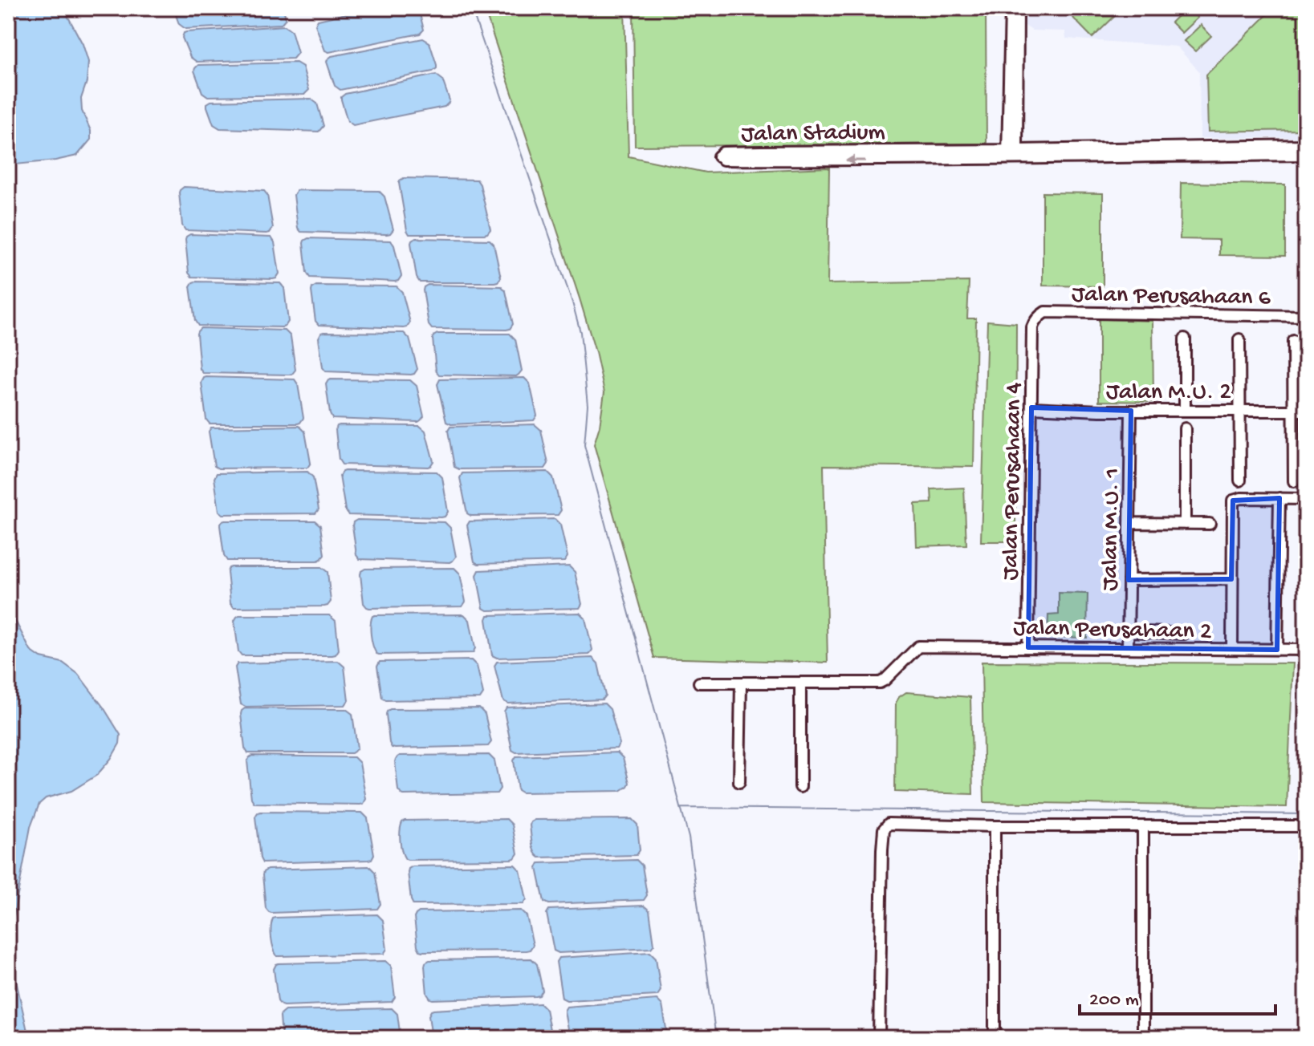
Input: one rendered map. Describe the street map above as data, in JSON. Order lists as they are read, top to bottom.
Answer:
{
  "streets": {
    "street": [
      "Jalan Stadium",
      "Jalan Perusahaan 6",
      "Jalan M.U. 2",
      "Jalan Perusahaan 4",
      "Jalan M.U. 1",
      "Jalan Perusahaan 2"
    ]
  },
  "crossings": [
    ["Jalan Perusahaan 6", "Jalan Perusahaan 4"],
    ["Jalan M.U. 2", "Jalan Perusahaan 4"],
    ["Jalan M.U. 2", "Jalan M.U. 1"],
    ["Jalan Perusahaan 4", "Jalan Perusahaan 2"],
    ["Jalan M.U. 1", "Jalan Perusahaan 2"]
  ],
  "scale_bar": "200 m"
}
